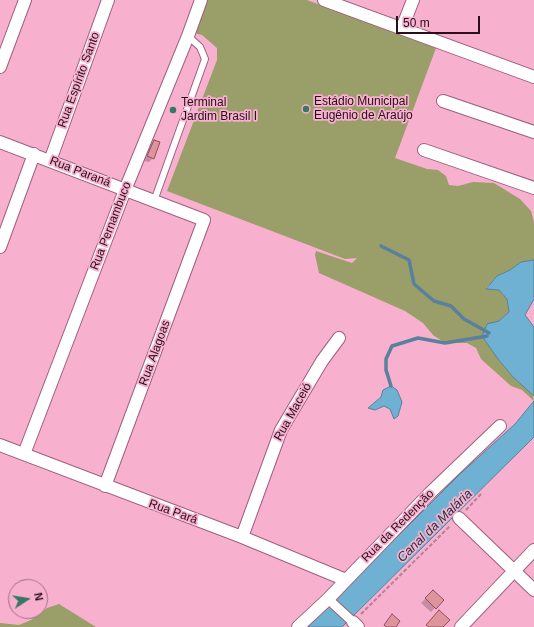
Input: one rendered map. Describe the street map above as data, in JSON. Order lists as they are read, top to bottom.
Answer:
{
  "streets": {
    "street": [
      "Rua Espírito Santo",
      "Rua Paraná",
      "Rua Pernambuco",
      "Rua Alagoas",
      "Rua Maceió",
      "Rua Pará",
      "Rua da Redenção"
    ]
  },
  "crossings": [
    ["Rua Espírito Santo", "Rua Paraná"],
    ["Rua Paraná", "Rua Pernambuco"],
    ["Rua Paraná", "Rua Alagoas"],
    ["Rua Pernambuco", "Rua Pará"],
    ["Rua Alagoas", "Rua Pará"],
    ["Rua Maceió", "Rua Pará"],
    ["Rua Pará", "Rua da Redenção"]
  ],
  "water": ["Canal da Malária"],
  "places": ["Estádio Municipal Eugênio de Araújo", "Terminal Jardim Brasil I"],
  "scale_bar": "50 m",
  "north": "right"
}
